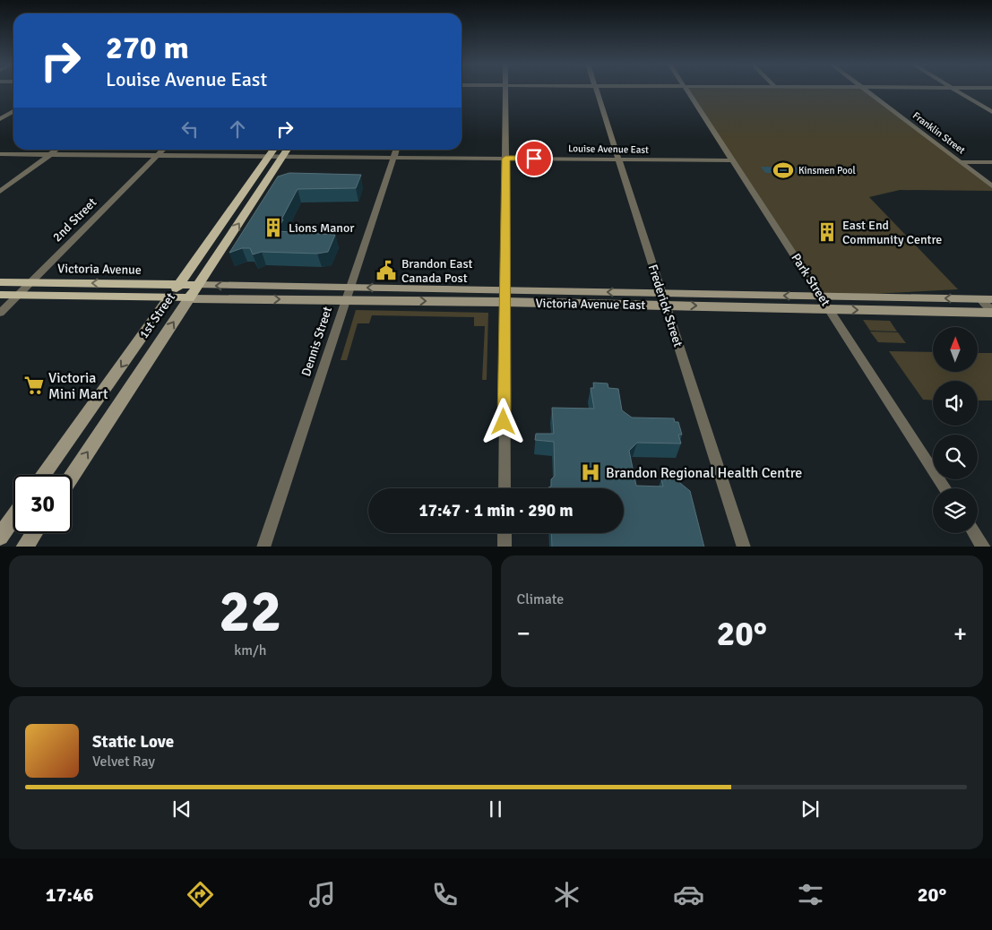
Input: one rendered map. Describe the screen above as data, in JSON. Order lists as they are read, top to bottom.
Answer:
{
  "streets": {
    "main road": ["Victoria Avenue", "Victoria Avenue East", "1st Street"],
    "street": [
      "Franklin Street",
      "Louise Avenue East",
      "2nd Street",
      "Park Street",
      "Frederick Street",
      "Dennis Street"
    ]
  },
  "crossings": [
    ["Louise Avenue East", "2nd Street"],
    ["Louise Avenue East", "Park Street"],
    ["Louise Avenue East", "Frederick Street"],
    ["Louise Avenue East", "1st Street"],
    ["Louise Avenue East", "Dennis Street"],
    ["2nd Street", "Victoria Avenue"],
    ["Victoria Avenue", "Victoria Avenue East"],
    ["Victoria Avenue", "1st Street"],
    ["Park Street", "Victoria Avenue East"],
    ["Victoria Avenue East", "Frederick Street"],
    ["Victoria Avenue East", "1st Street"],
    ["Victoria Avenue East", "Dennis Street"]
  ],
  "places": {
    "sports": ["Kinsmen Pool"],
    "building": ["Lions Manor", "East End Community Centre"],
    "public building": ["Brandon East Canada Post"],
    "supermarket": ["Victoria Mini Mart"],
    "hospital": ["Brandon Regional Health Centre"]
  },
  "north": "top",
  "page": {
    "turn": ["270 m", "Louise Avenue East"],
    "limit": "30",
    "trip": "17:47 · 1 min · 290 m",
    "tile": [
      ["22", "km/h"],
      "Climate"
    ],
    "heat": ["−", "20°", "+"],
    "song": ["Static Love", "Velvet Ray"],
    "tabs": ["17:46", "20°"]
  }
}
